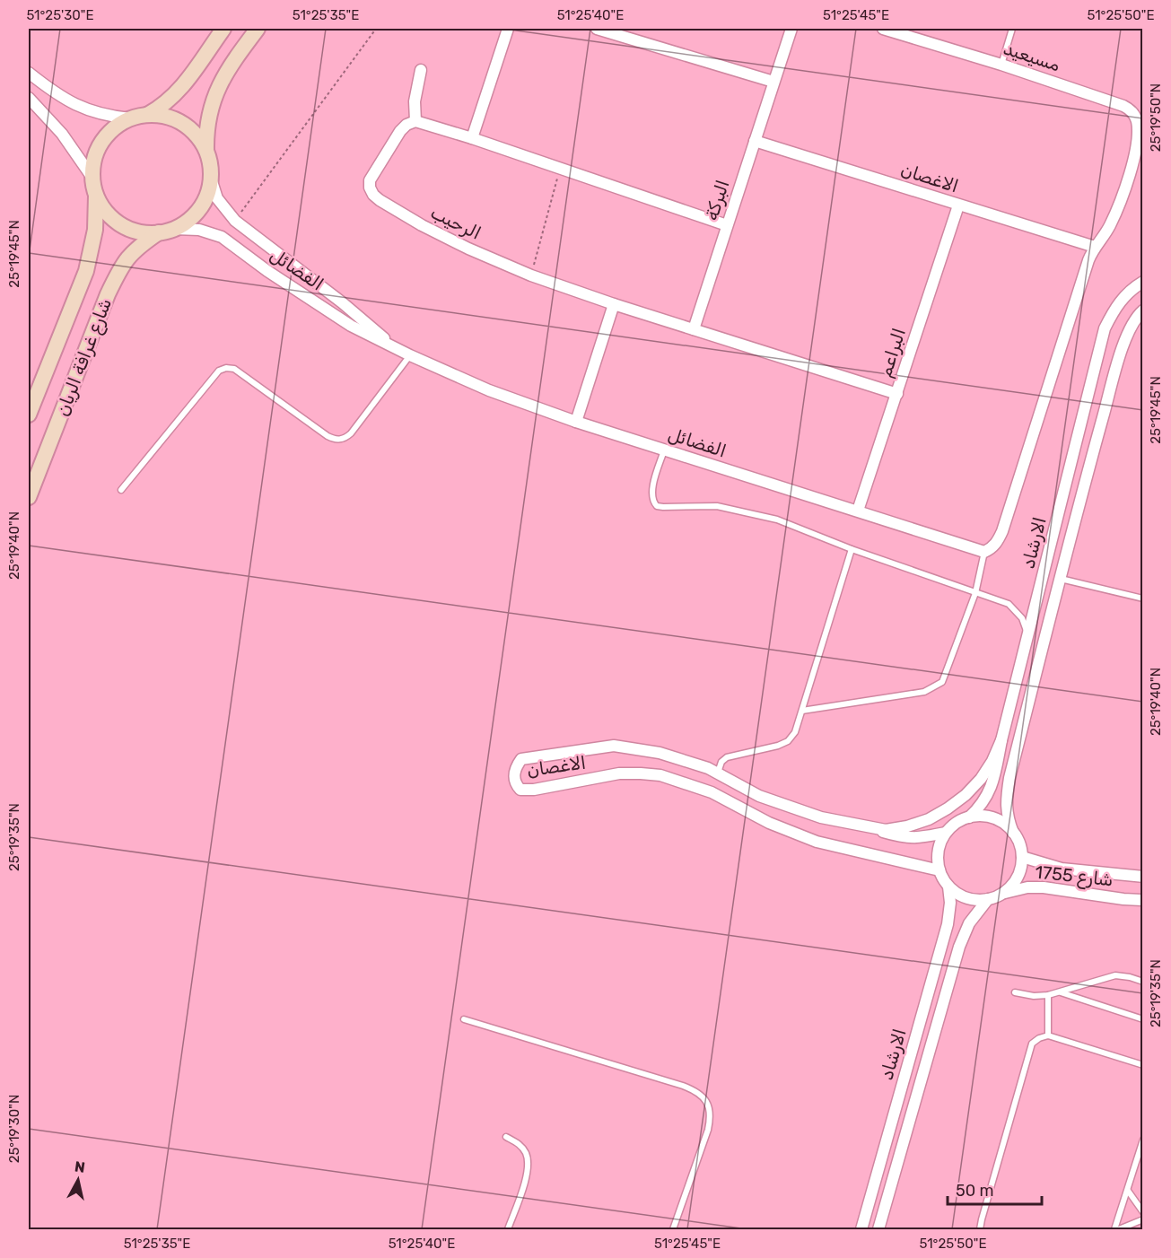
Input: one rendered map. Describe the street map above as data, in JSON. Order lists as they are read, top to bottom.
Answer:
{
  "streets": {
    "main road": ["شارع غرافة الريان"],
    "street": [
      "مسيعيد",
      "الاغصان",
      "البركة",
      "الرحيب",
      "الفضائل",
      "البراعم",
      "الارشاد",
      "شارع 1755"
    ]
  },
  "crossings": [
    ["مسيعيد", "الاغصان"],
    ["الاغصان", "البركة"],
    ["الاغصان", "البراعم"],
    ["الاغصان", "الارشاد"],
    ["الاغصان", "شارع 1755"],
    ["البركة", "الرحيب"],
    ["الرحيب", "البراعم"],
    ["الفضائل", "البراعم"],
    ["الفضائل", "شارع غرافة الريان"],
    ["الارشاد", "شارع 1755"]
  ],
  "scale_bar": "50 m",
  "north": "top",
  "coordinates": [
    "51°25'30\"E",
    "51°25'35\"E",
    "51°25'40\"E",
    "51°25'45\"E",
    "51°25'50\"E",
    "25°19'50\"N",
    "25°19'45\"N",
    "25°19'40\"N",
    "25°19'35\"N",
    "25°19'30\"N"
  ]
}
